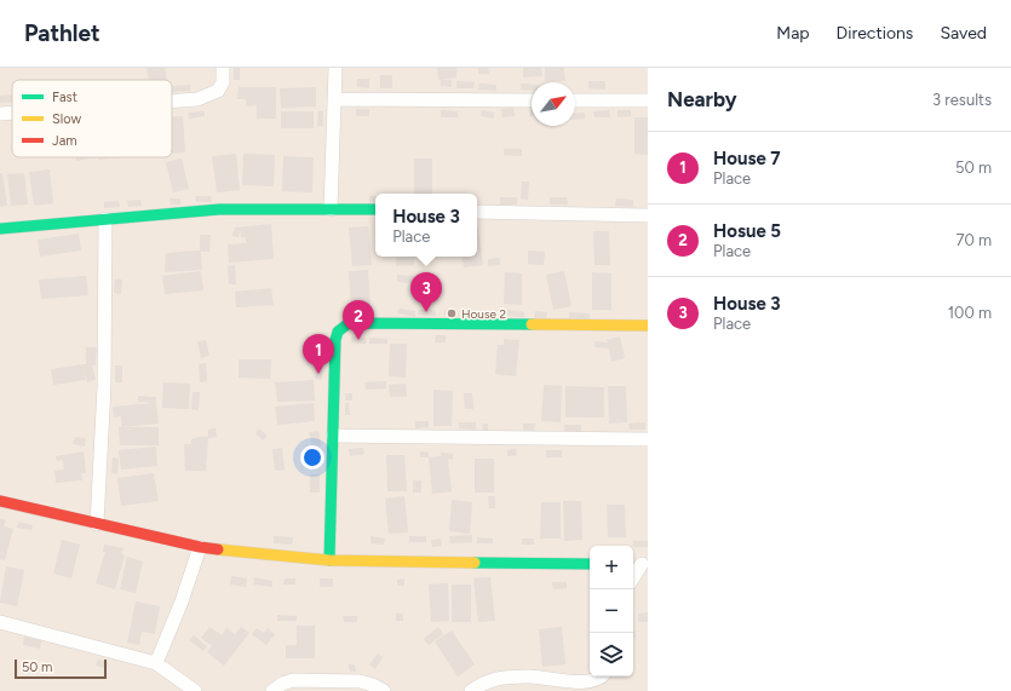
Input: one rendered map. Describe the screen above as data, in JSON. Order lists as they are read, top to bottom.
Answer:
{
  "places": ["House 2"],
  "legend": ["Fast", "Slow", "Jam"],
  "scale_bar": "50 m",
  "north": "top right",
  "page": {
    "header": "Pathlet",
    "nav": ["Map", "Directions", "Saved"],
    "heading": ["Nearby", "3 results"],
    "list": [
      {
        "mark": "1",
        "name": "House 7",
        "note": "Place",
        "value": "50 m"
      },
      {
        "mark": "2",
        "name": "Hosue 5",
        "note": "Place",
        "value": "70 m"
      },
      {
        "mark": "3",
        "name": "House 3",
        "note": "Place",
        "value": "100 m"
      }
    ],
    "popup": ["House 3", "Place"],
    "pins": ["3", "2", "1"],
    "map_buttons": ["+", "−"],
    "scale": "50 m"
  }
}
